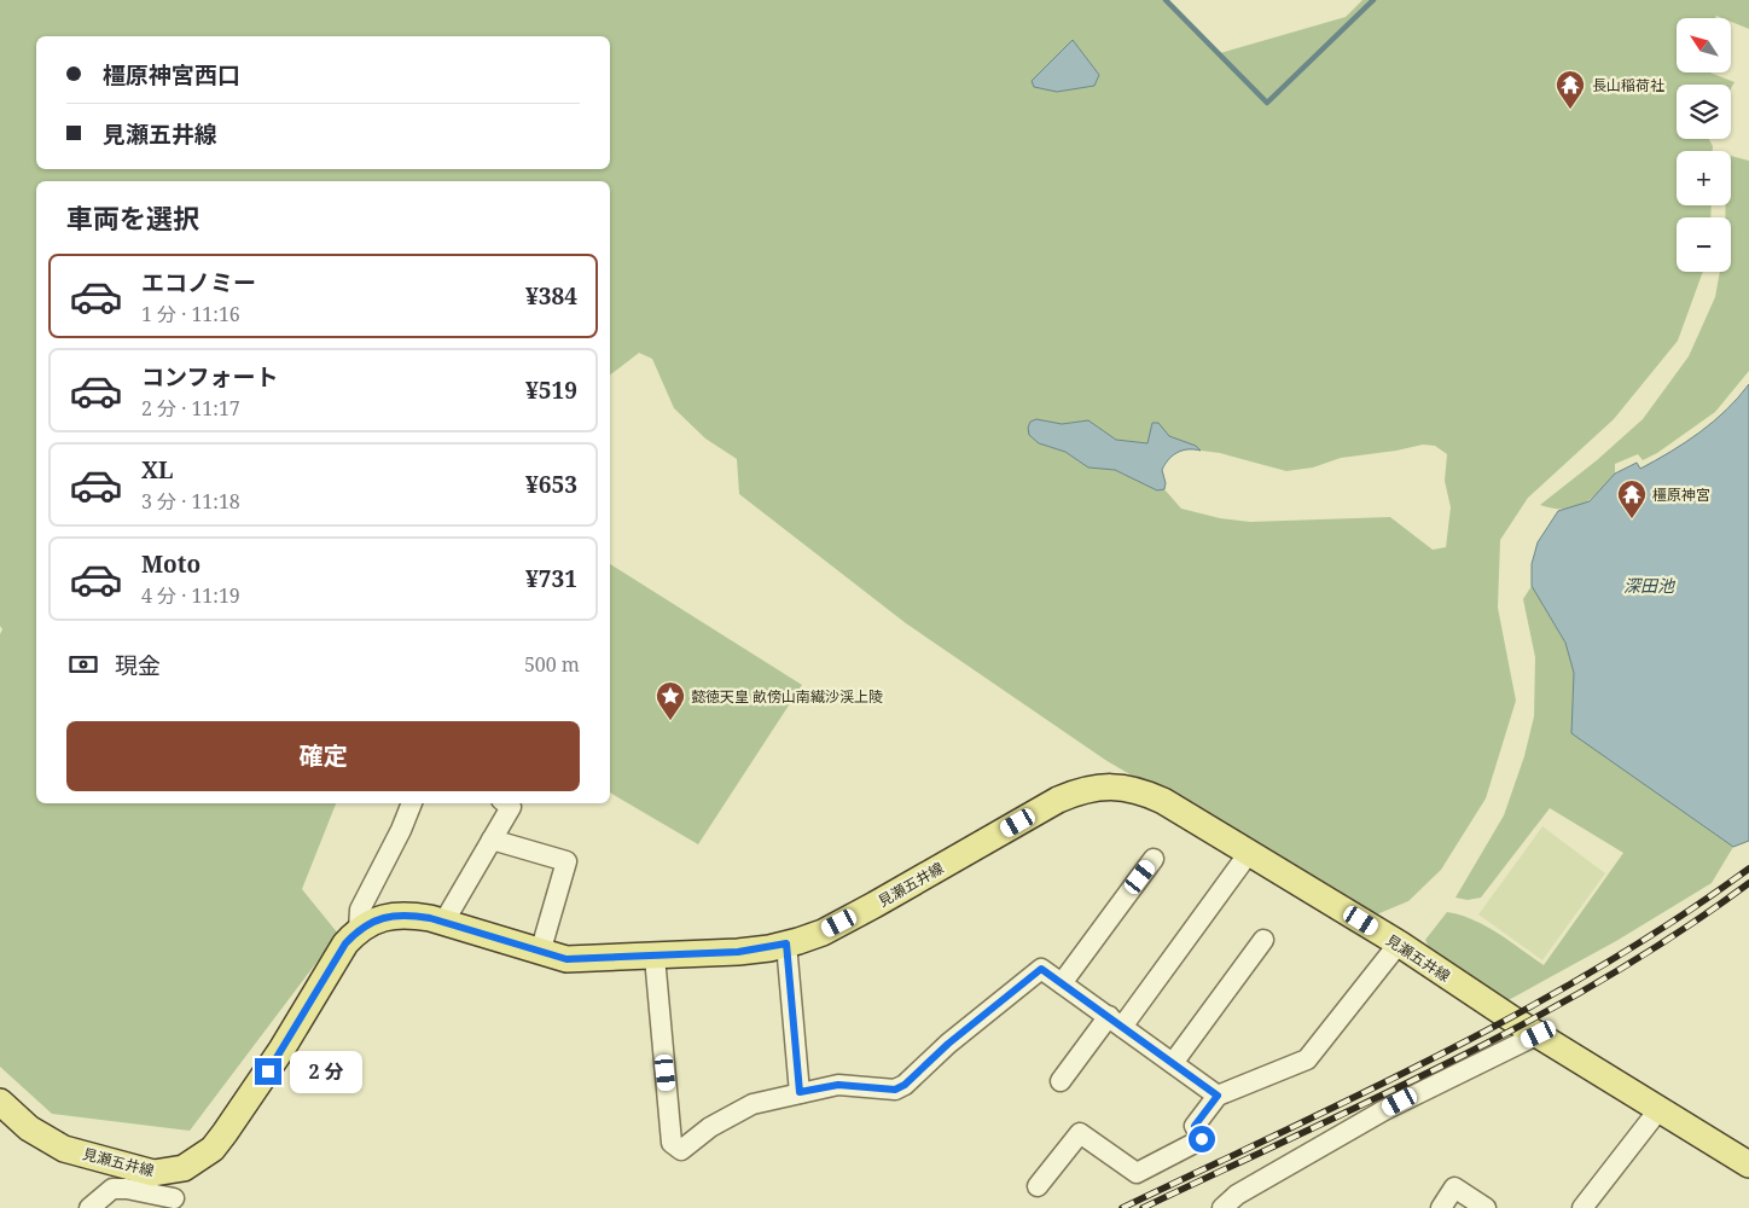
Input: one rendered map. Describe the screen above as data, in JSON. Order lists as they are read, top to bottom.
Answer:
{
  "streets": {
    "main road": ["見瀬五井線"]
  },
  "water": ["深田池"],
  "places": {
    "temple": ["長山稲荷社", "橿原神宮"],
    "place": ["懿徳天皇 畝傍山南繊沙渓上陵"]
  },
  "north": "top left",
  "page": {
    "map_buttons": ["+", "−"],
    "banner": ["橿原神宮西口", "見瀬五井線"],
    "heading": "車両を選択",
    "list": [
      {
        "name": "エコノミー",
        "note": "1 分 · 11:16",
        "value": "¥384"
      },
      {
        "name": "コンフォート",
        "note": "2 分 · 11:17",
        "value": "¥519"
      },
      {
        "name": "XL",
        "note": "3 分 · 11:18",
        "value": "¥653"
      },
      {
        "name": "Moto",
        "note": "4 分 · 11:19",
        "value": "¥731"
      }
    ],
    "pay": ["現金", "500 m"],
    "buttons": "確定",
    "bubble": "2 分"
  }
}
